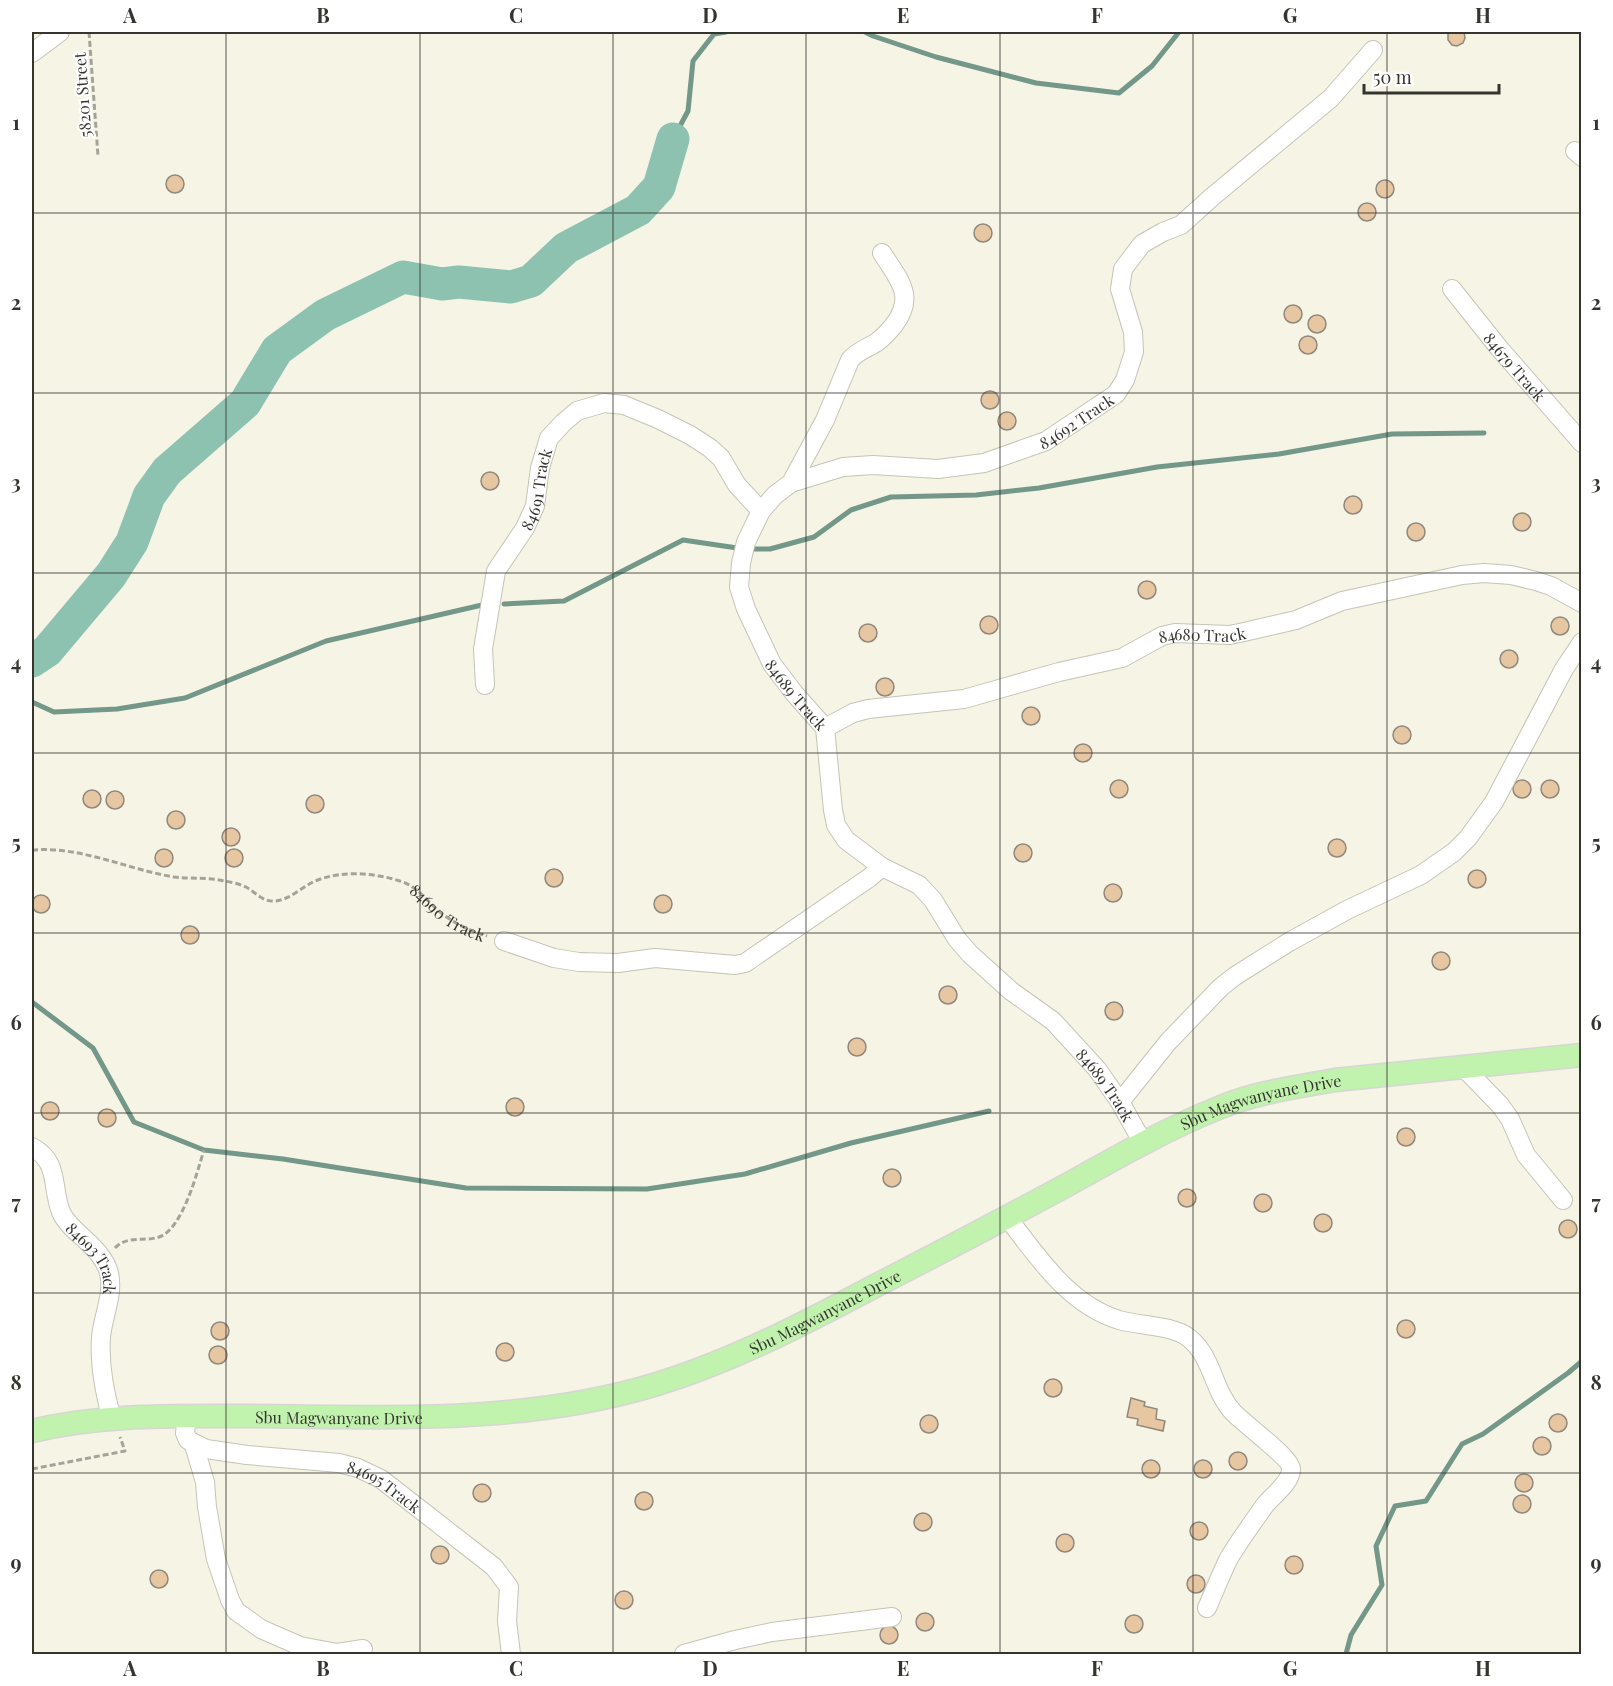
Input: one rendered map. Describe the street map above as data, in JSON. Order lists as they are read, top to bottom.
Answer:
{
  "streets": {
    "main road": ["Sbu Magwanyane Drive"],
    "street": [
      "84679 Track",
      "84692 Track",
      "84691 Track",
      "84680 Track",
      "84689 Track",
      "84690 Track",
      "84693 Track",
      "84695 Track"
    ],
    "path": ["58201 Street"]
  },
  "crossings": [
    ["84692 Track", "84689 Track"],
    ["84691 Track", "84689 Track"],
    ["84680 Track", "84689 Track"],
    ["84689 Track", "84690 Track"],
    ["84689 Track", "Sbu Magwanyane Drive"],
    ["Sbu Magwanyane Drive", "84693 Track"]
  ],
  "scale_bar": "50 m",
  "grid": {
    "columns": [
      "A",
      "B",
      "C",
      "D",
      "E",
      "F",
      "G",
      "H"
    ],
    "rows": [
      "1",
      "2",
      "3",
      "4",
      "5",
      "6",
      "7",
      "8",
      "9"
    ]
  }
}
